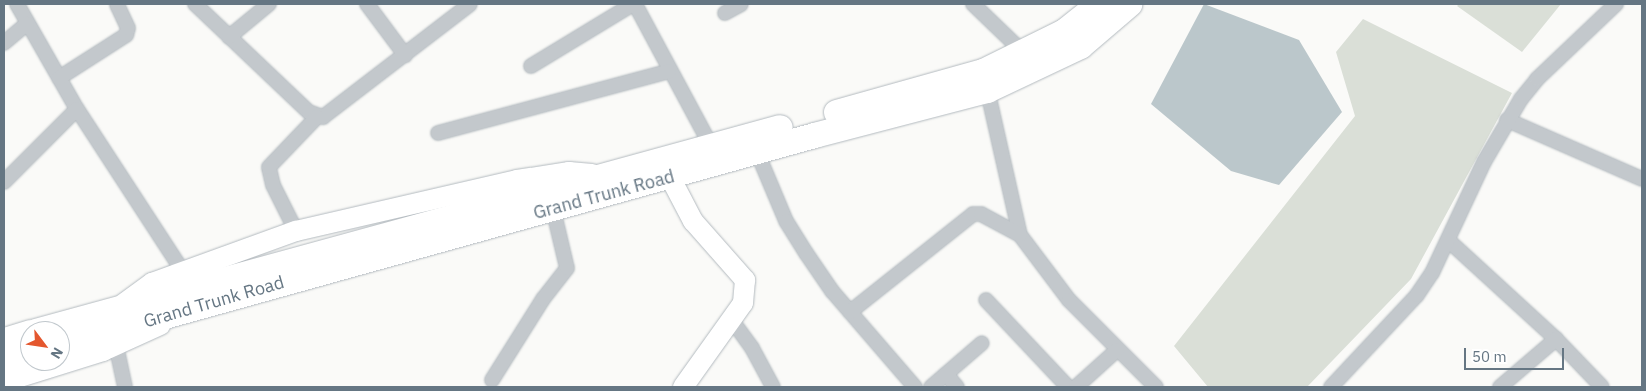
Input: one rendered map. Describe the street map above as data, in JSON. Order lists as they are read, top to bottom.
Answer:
{
  "streets": {
    "highway": ["Grand Trunk Road"]
  },
  "scale_bar": "50 m",
  "north": "bottom right"
}
